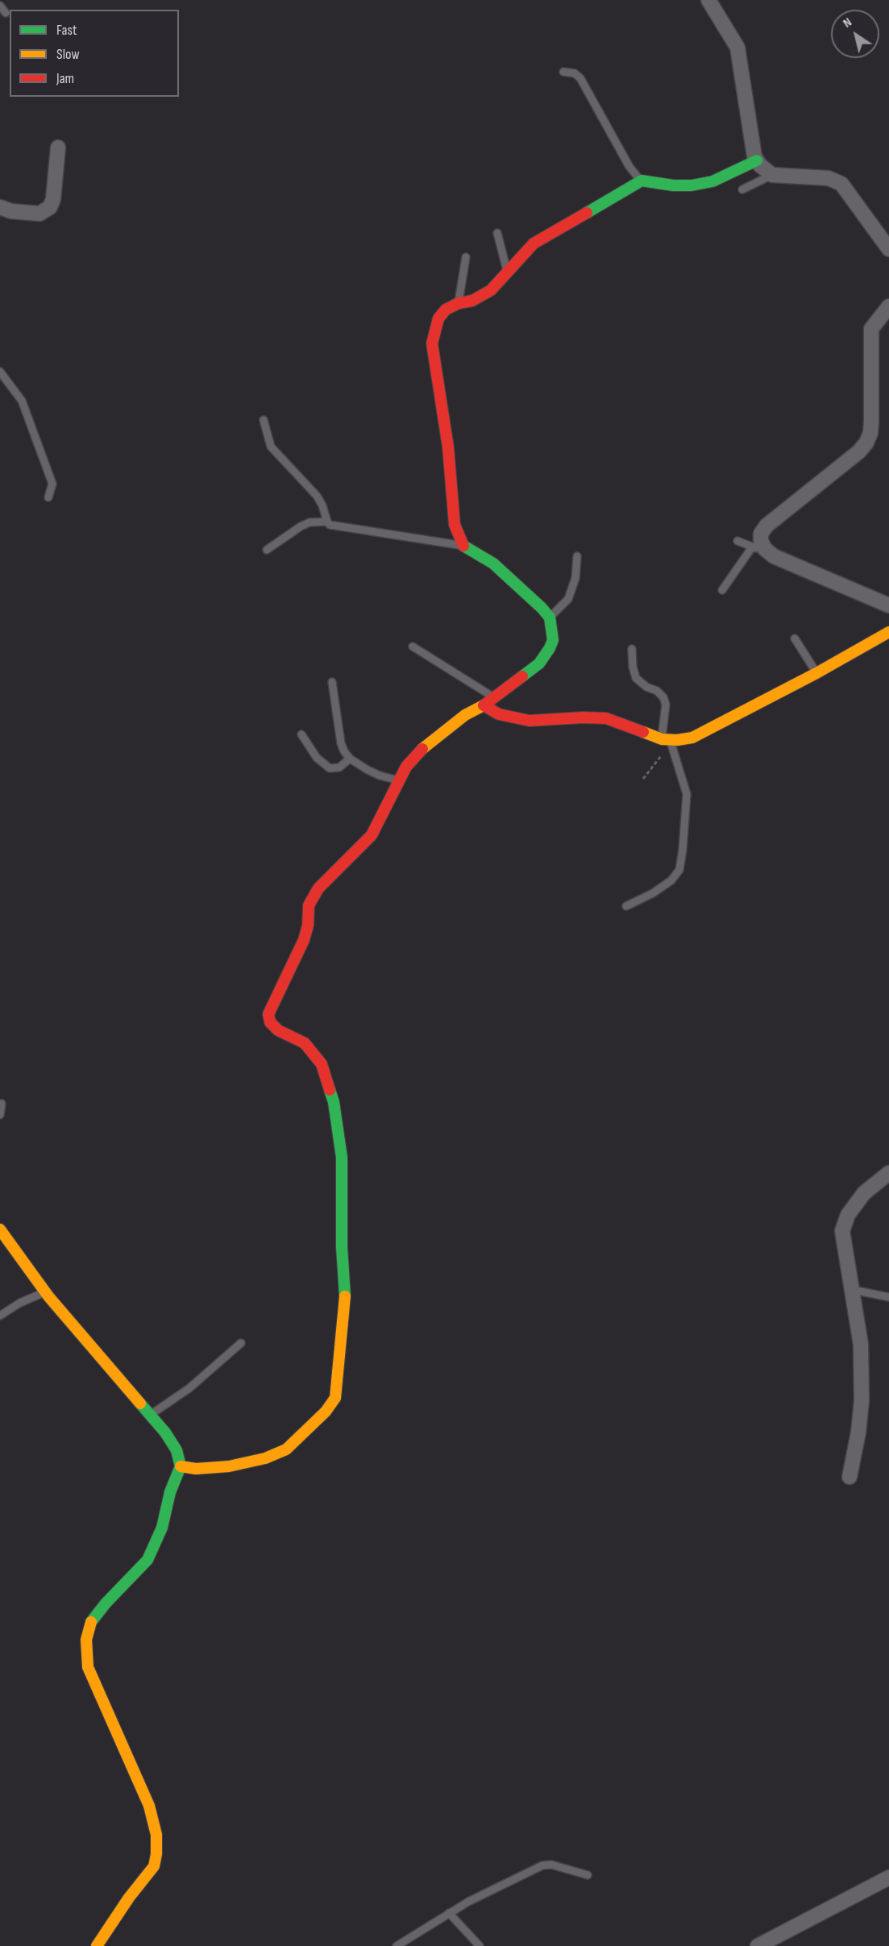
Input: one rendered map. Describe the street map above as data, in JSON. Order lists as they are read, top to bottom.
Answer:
{
  "legend": ["Fast", "Slow", "Jam"],
  "north": "top left"
}
